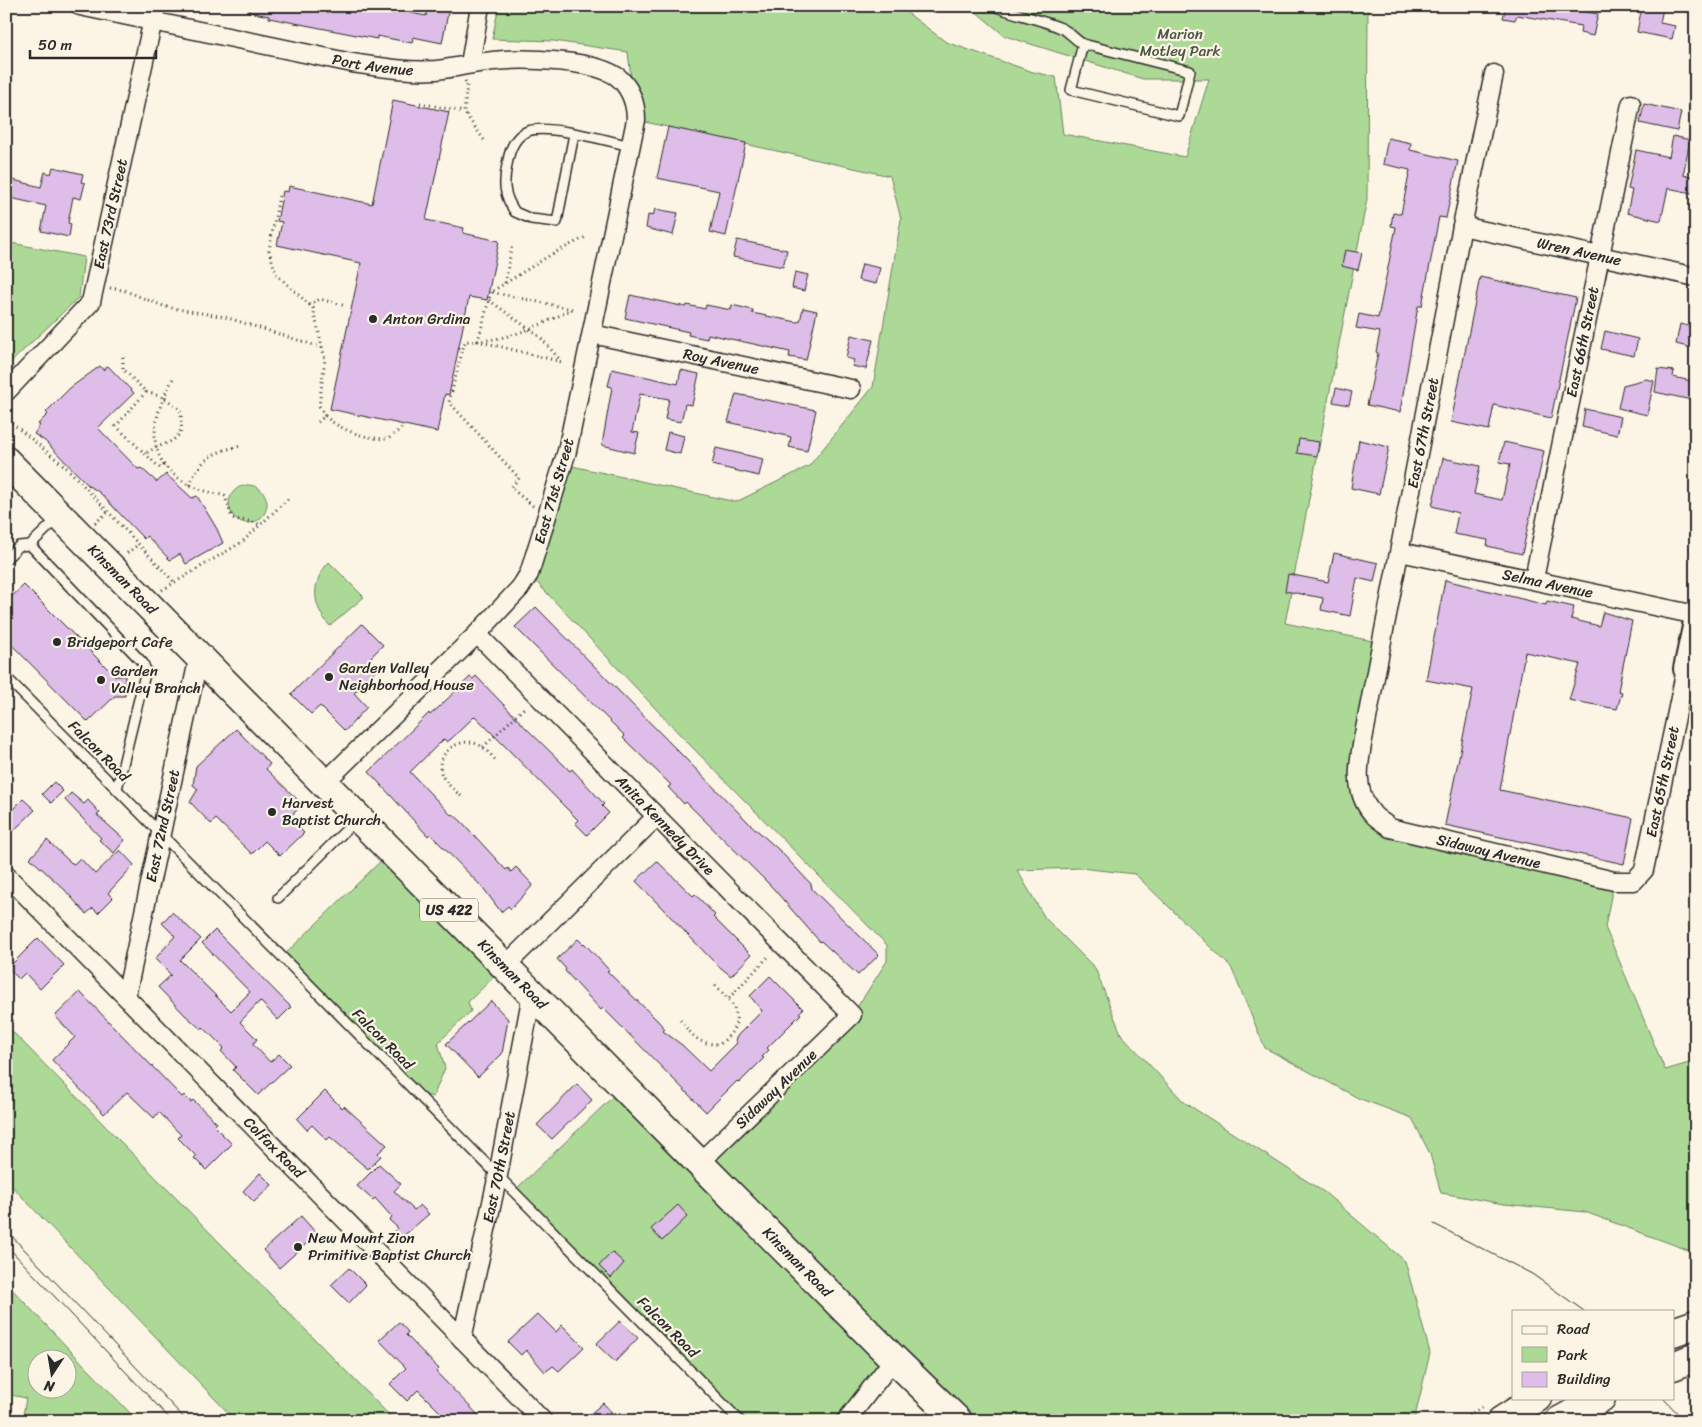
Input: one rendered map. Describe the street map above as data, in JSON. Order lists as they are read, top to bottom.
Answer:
{
  "streets": {
    "main road": ["Kinsman Road", "US 422"],
    "street": [
      "Port Avenue",
      "East 73rd Street",
      "Wren Avenue",
      "East 66th Street",
      "Roy Avenue",
      "East 67th Street",
      "East 71st Street",
      "Selma Avenue",
      "East 65th Street",
      "Anita Kennedy Drive",
      "East 72nd Street",
      "Sidaway Avenue",
      "Colfax Road",
      "East 70th Street"
    ],
    "lane": ["Falcon Road"]
  },
  "crossings": [
    ["Port Avenue", "East 73rd Street"],
    ["Port Avenue", "East 71st Street"],
    ["Wren Avenue", "East 66th Street"],
    ["Wren Avenue", "East 67th Street"],
    ["East 66th Street", "Selma Avenue"],
    ["Roy Avenue", "East 71st Street"],
    ["East 67th Street", "Selma Avenue"],
    ["East 67th Street", "Sidaway Avenue"],
    ["East 71st Street", "Kinsman Road"],
    ["East 71st Street", "Anita Kennedy Drive"],
    ["Kinsman Road", "East 72nd Street"],
    ["Kinsman Road", "Sidaway Avenue"],
    ["Kinsman Road", "East 70th Street"],
    ["Falcon Road", "East 72nd Street"],
    ["Falcon Road", "East 70th Street"],
    ["East 65th Street", "Sidaway Avenue"],
    ["Anita Kennedy Drive", "Sidaway Avenue"],
    ["East 72nd Street", "Colfax Road"],
    ["Colfax Road", "East 70th Street"]
  ],
  "parks": ["Marion Motley Park"],
  "places": [
    "Anton Grdina",
    "Bridgeport Cafe",
    "Garden Valley Neighborhood House",
    "Garden Valley Branch",
    "Harvest Baptist Church",
    "New Mount Zion Primitive Baptist Church"
  ],
  "legend": ["Road", "Park", "Building"],
  "scale_bar": "50 m",
  "north": "bottom"
}
